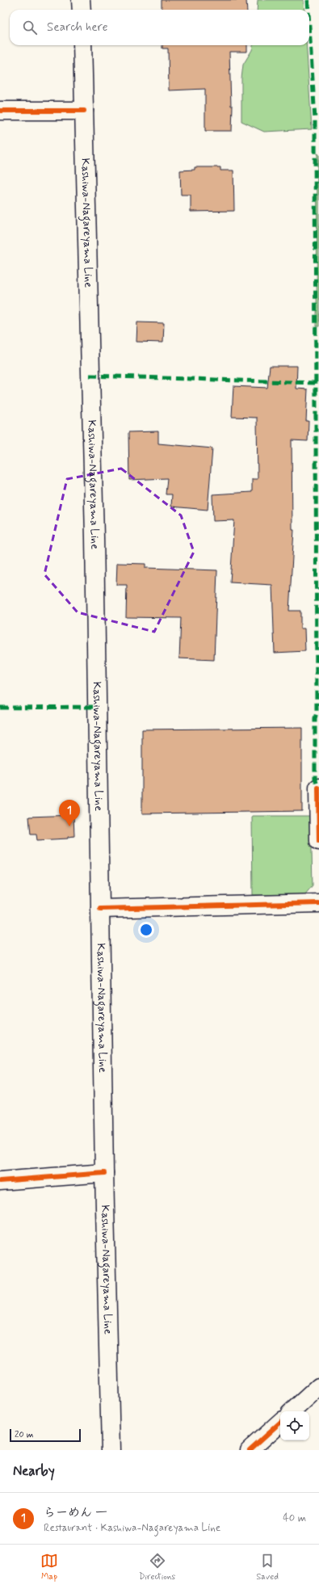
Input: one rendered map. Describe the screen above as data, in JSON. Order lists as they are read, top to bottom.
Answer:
{
  "streets": {
    "main road": ["Kashiwa-Nagareyama Line"]
  },
  "scale_bar": "20 m",
  "page": {
    "search": "Search here",
    "pins": "1",
    "scale": "20 m",
    "heading": "Nearby",
    "list": [
      {
        "mark": "1",
        "name": "らーめん 一",
        "note": "Restaurant · Kashiwa-Nagareyama Line",
        "value": "40 m"
      }
    ],
    "nav": ["Map", "Directions", "Saved"]
  }
}
